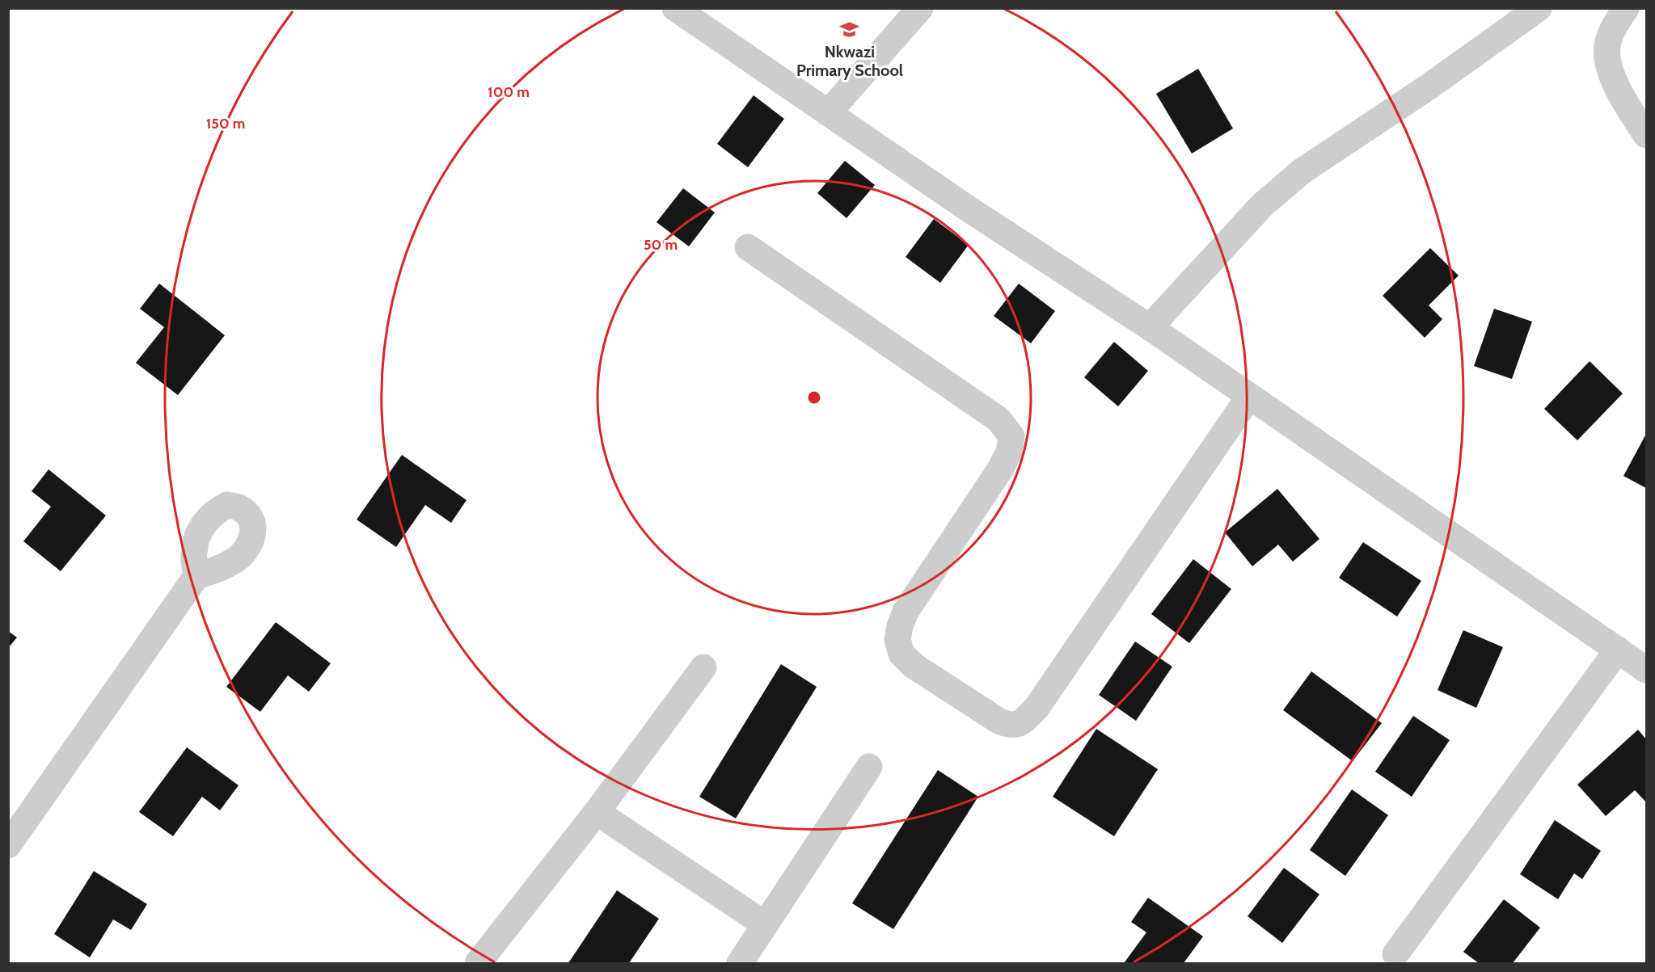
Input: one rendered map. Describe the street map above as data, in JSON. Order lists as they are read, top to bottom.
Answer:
{
  "places": {
    "school or university": ["Nkwazi Primary School"]
  },
  "rings": ["100 m", "150 m", "50 m"]
}
